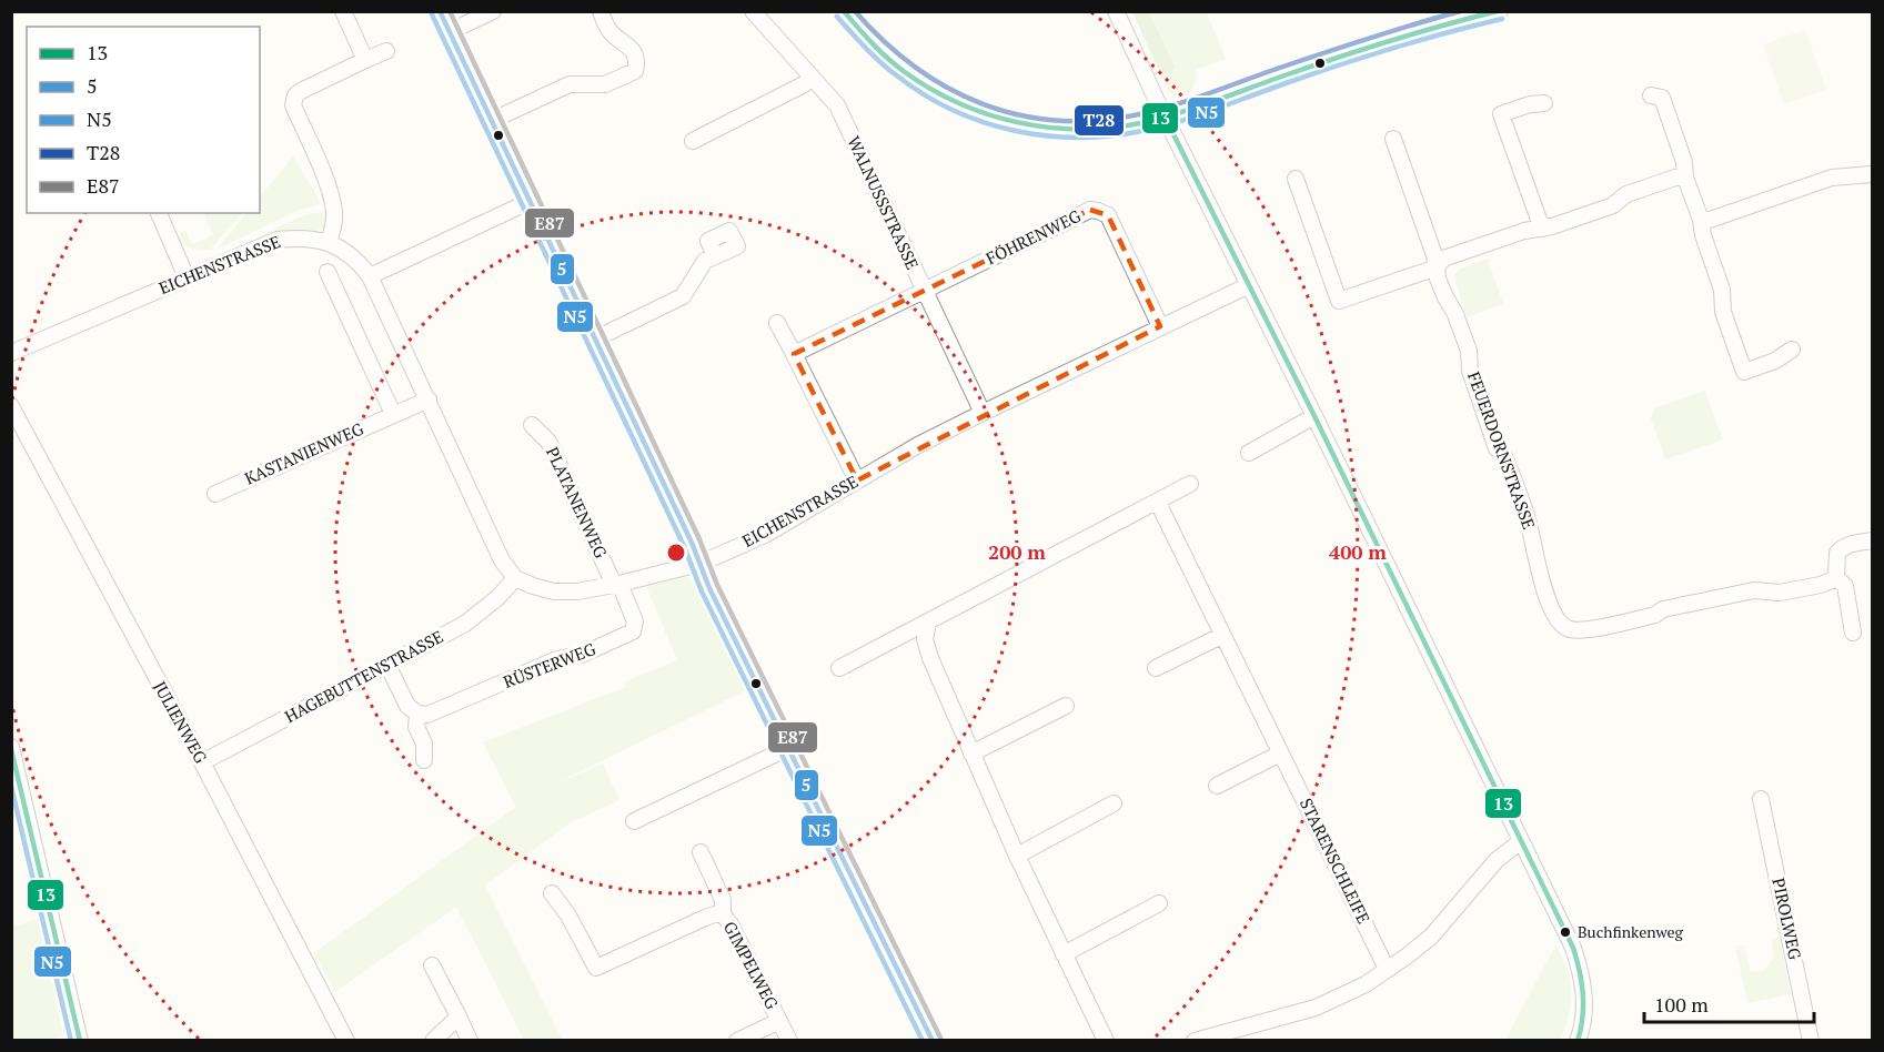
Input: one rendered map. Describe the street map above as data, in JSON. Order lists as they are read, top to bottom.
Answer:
{
  "streets": {
    "street": [
      "WALNUSSSTRASSE",
      "FÖHRENWEG",
      "EICHENSTRASSE",
      "FEUERDORNSTRASSE",
      "KASTANIENWEG",
      "PLATANENWEG",
      "RÜSTERWEG",
      "HAGEBUTTENSTRASSE",
      "JULIENWEG",
      "STARENSCHLEIFE",
      "PIROLWEG",
      "GIMPELWEG"
    ]
  },
  "crossings": [
    ["WALNUSSSTRASSE", "FÖHRENWEG"],
    ["WALNUSSSTRASSE", "EICHENSTRASSE"],
    ["FÖHRENWEG", "EICHENSTRASSE"],
    ["EICHENSTRASSE", "PLATANENWEG"],
    ["EICHENSTRASSE", "RÜSTERWEG"],
    ["EICHENSTRASSE", "HAGEBUTTENSTRASSE"],
    ["PLATANENWEG", "RÜSTERWEG"],
    ["HAGEBUTTENSTRASSE", "JULIENWEG"]
  ],
  "places": ["Buchfinkenweg"],
  "lines": [
    "transit line 13",
    "transit line 5",
    "transit line T28",
    "transit line E87",
    "transit line N5"
  ],
  "legend": [
    "13",
    "5",
    "N5",
    "T28",
    "E87"
  ],
  "scale_bar": "100 m",
  "rings": ["200 m", "400 m"]
}
